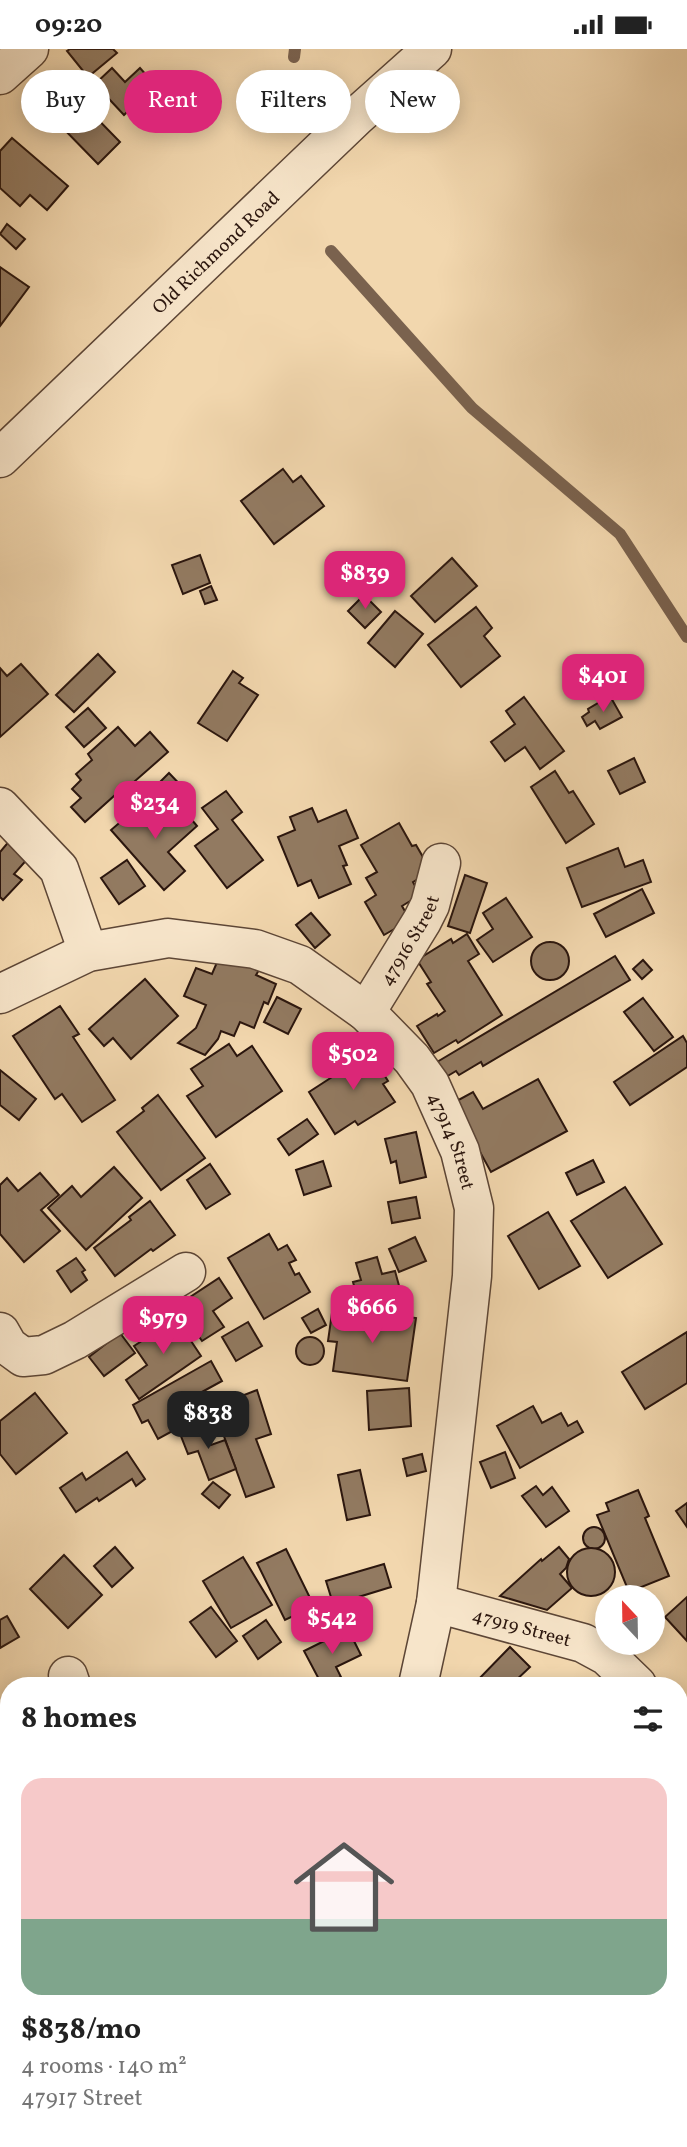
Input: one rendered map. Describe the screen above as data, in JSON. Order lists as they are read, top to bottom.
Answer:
{
  "streets": {
    "street": [
      "Old Richmond Road",
      "47916 Street",
      "47914 Street",
      "47919 Street"
    ]
  },
  "crossings": [
    ["47916 Street", "47914 Street"],
    ["47914 Street", "47919 Street"]
  ],
  "north": "top",
  "page": {
    "status": "09:20",
    "chip": [
      "Buy",
      "Rent",
      "Filters",
      "New"
    ],
    "price": [
      "$839",
      "$401",
      "$234",
      "$502",
      "$666",
      "$979",
      "$838",
      "$542"
    ],
    "heading": "8 homes",
    "list": [
      {
        "name": "$838/mo",
        "note": "4 rooms · 140 m² · 47917 Street"
      }
    ]
  }
}
